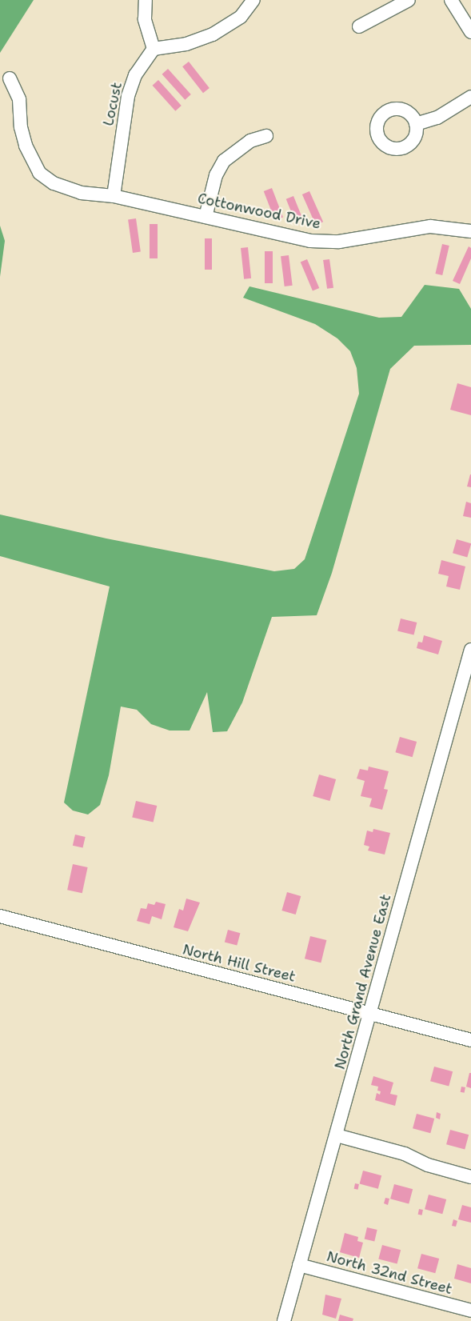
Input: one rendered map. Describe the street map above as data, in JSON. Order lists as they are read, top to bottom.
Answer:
{
  "streets": {
    "street": [
      "Locust",
      "Cottonwood Drive",
      "North Hill Street",
      "North Grand Avenue East",
      "North 32nd Street"
    ]
  },
  "crossings": [
    ["Locust", "Cottonwood Drive"],
    ["North Hill Street", "North Grand Avenue East"],
    ["North Grand Avenue East", "North 32nd Street"]
  ]
}
